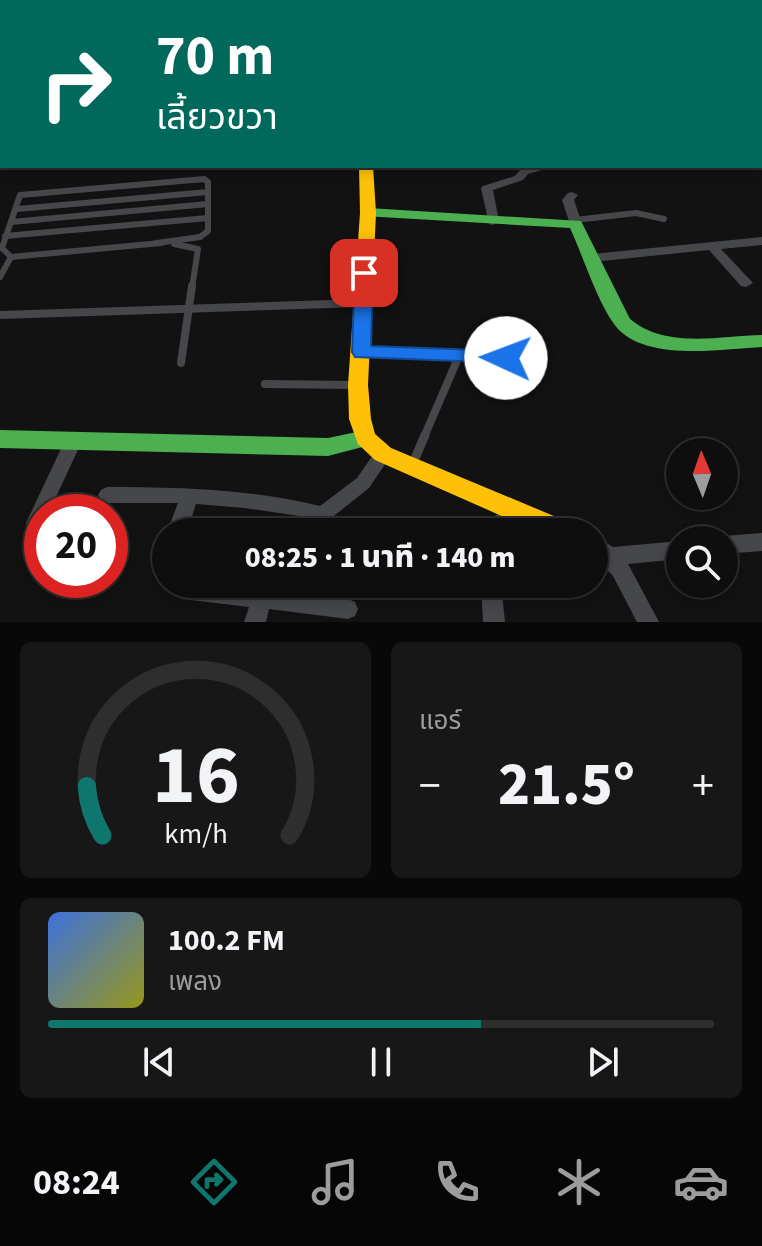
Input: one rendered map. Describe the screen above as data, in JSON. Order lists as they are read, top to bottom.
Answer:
{
  "north": "top",
  "page": {
    "turn": ["70 m", "เลี้ยวขวา"],
    "limit": "20",
    "trip": "08:25 · 1 นาที · 140 m",
    "tile": "แอร์",
    "heat": ["−", "21.5°", "+"],
    "song": ["100.2 FM", "เพลง"],
    "tabs": "08:24",
    "gauge": ["16", "km/h"]
  }
}
